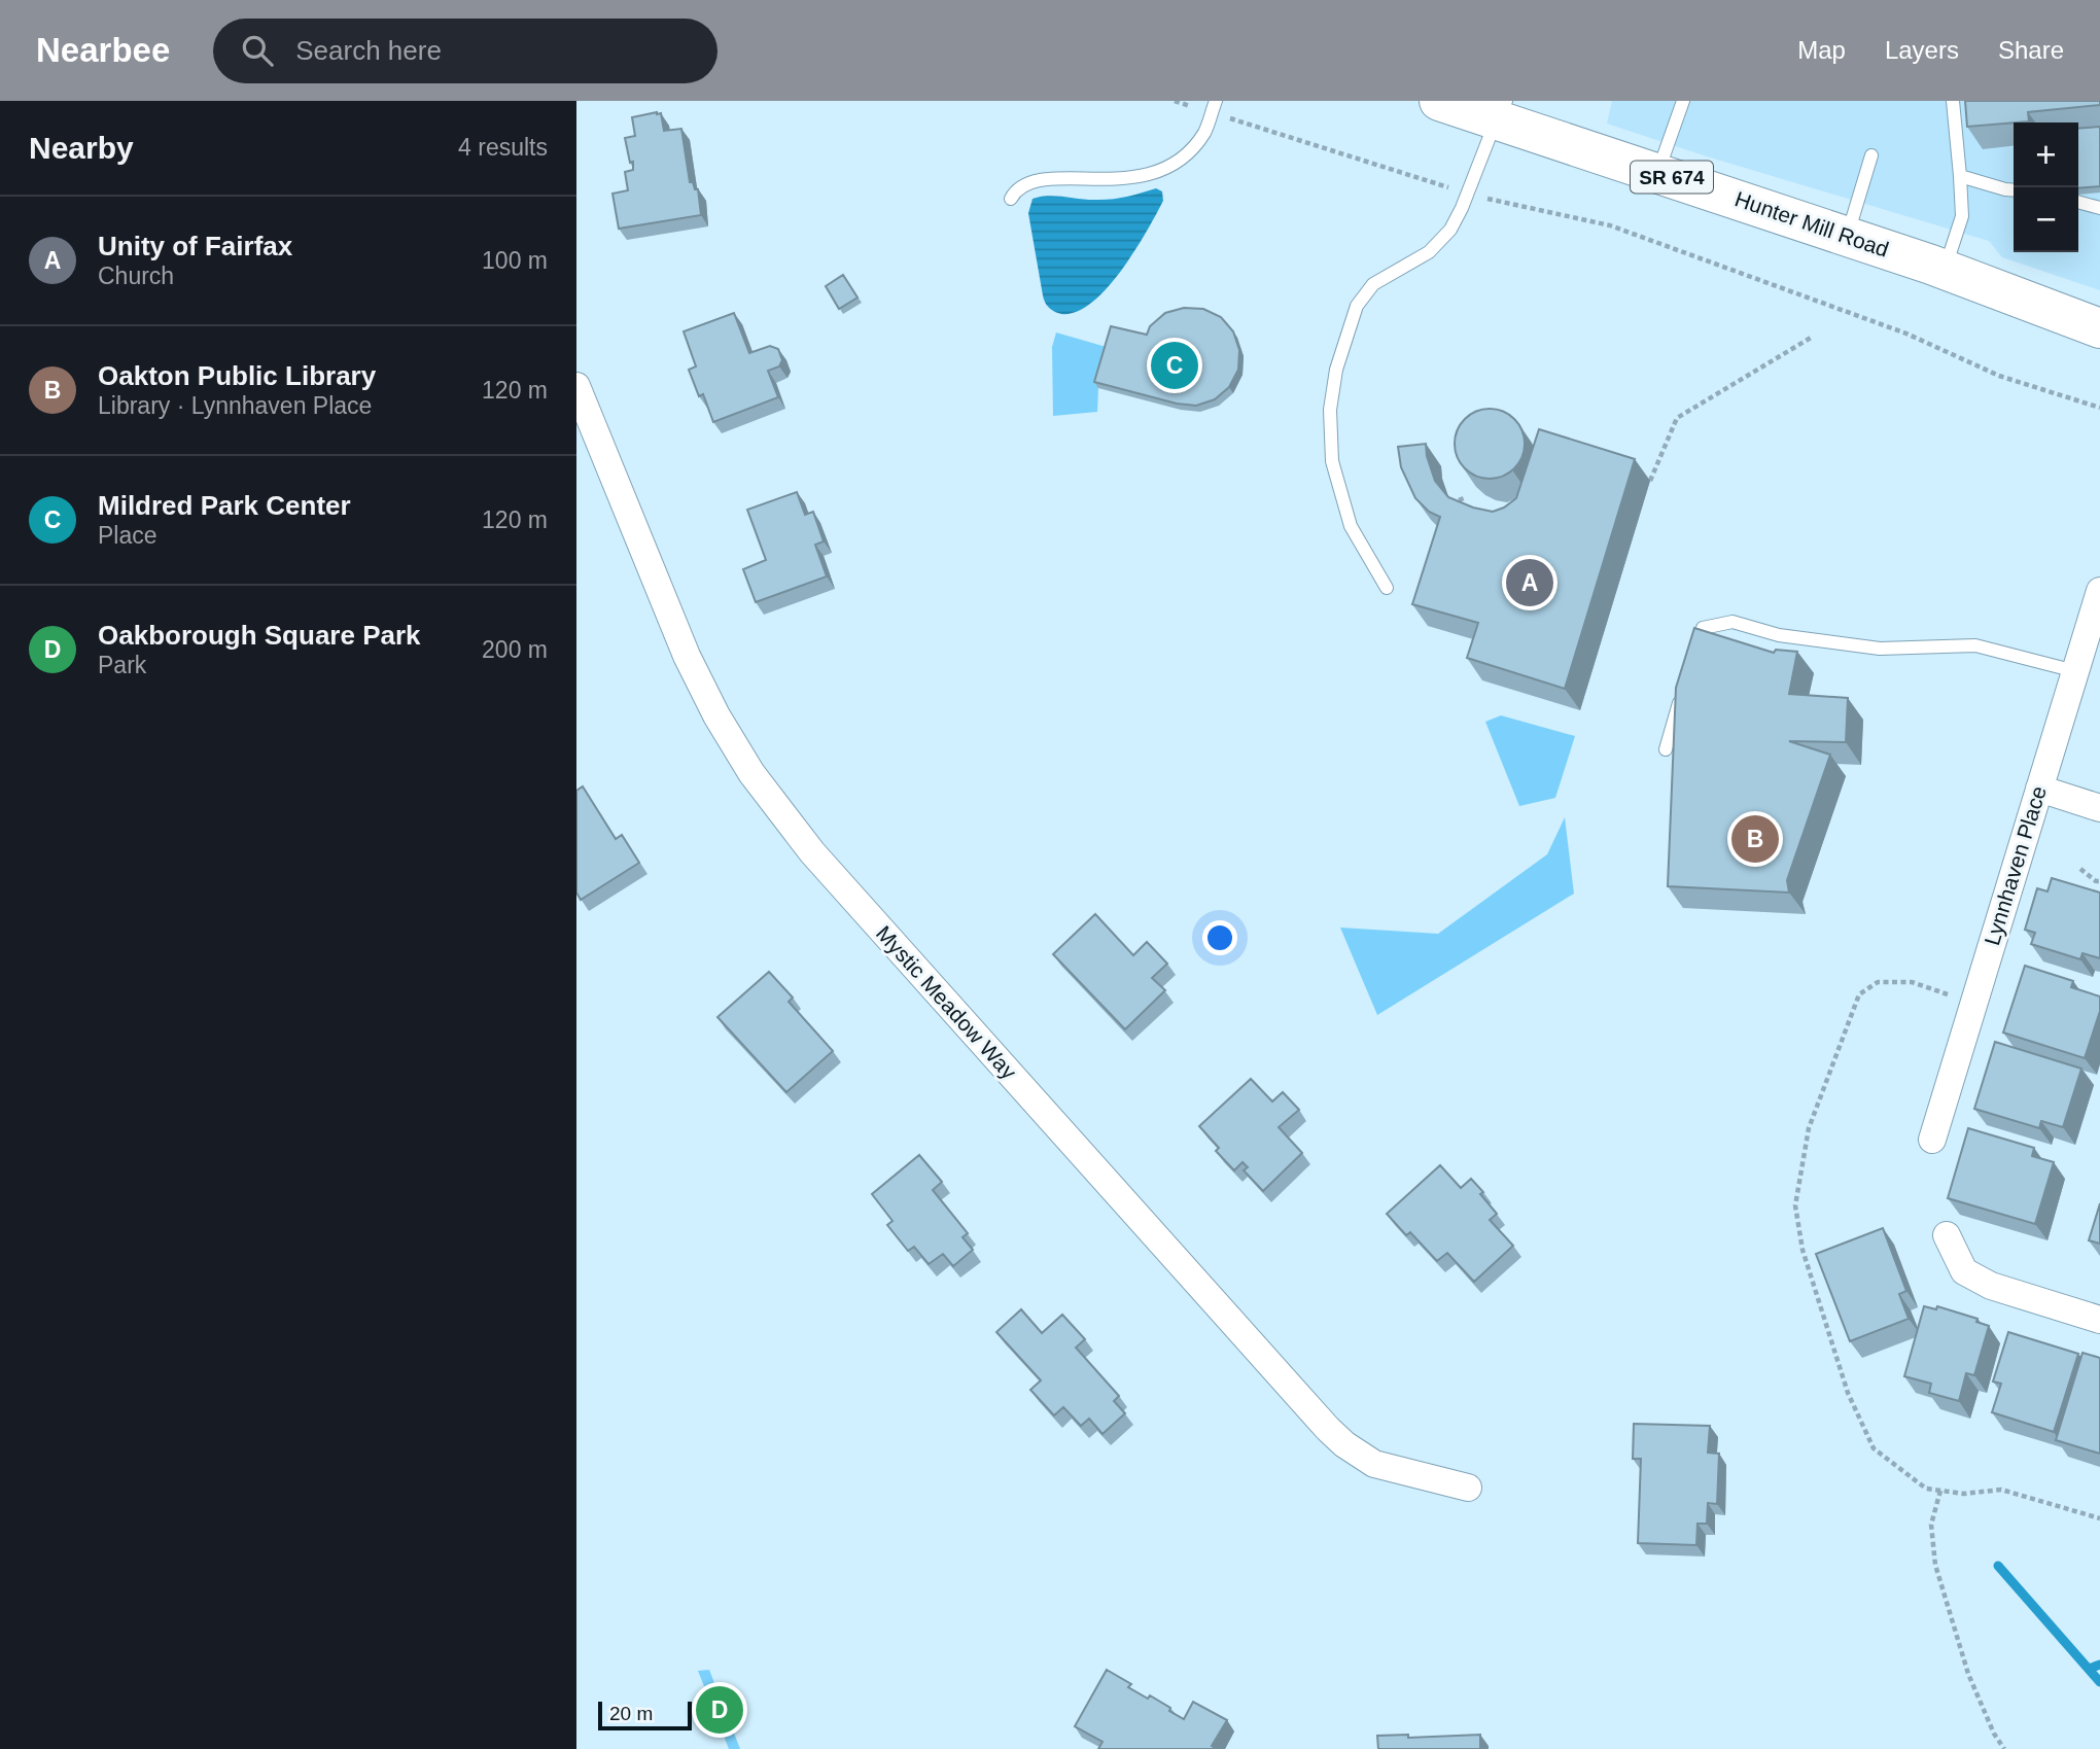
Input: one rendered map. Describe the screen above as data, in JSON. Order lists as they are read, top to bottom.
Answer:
{
  "streets": {
    "main road": ["SR 674", "Hunter Mill Road"],
    "street": ["Lynnhaven Place", "Mystic Meadow Way"]
  },
  "scale_bar": "20 m",
  "page": {
    "header": "Nearbee",
    "search": "Search here",
    "nav": ["Map", "Layers", "Share"],
    "heading": ["Nearby", "4 results"],
    "map_buttons": ["+", "−"],
    "list": [
      {
        "mark": "A",
        "name": "Unity of Fairfax",
        "note": "Church",
        "value": "100 m"
      },
      {
        "mark": "B",
        "name": "Oakton Public Library",
        "note": "Library · Lynnhaven Place",
        "value": "120 m"
      },
      {
        "mark": "C",
        "name": "Mildred Park Center",
        "note": "Place",
        "value": "120 m"
      },
      {
        "mark": "D",
        "name": "Oakborough Square Park",
        "note": "Park",
        "value": "200 m"
      }
    ],
    "pins": [
      "C",
      "A",
      "B",
      "D"
    ],
    "scale": "20 m"
  }
}
